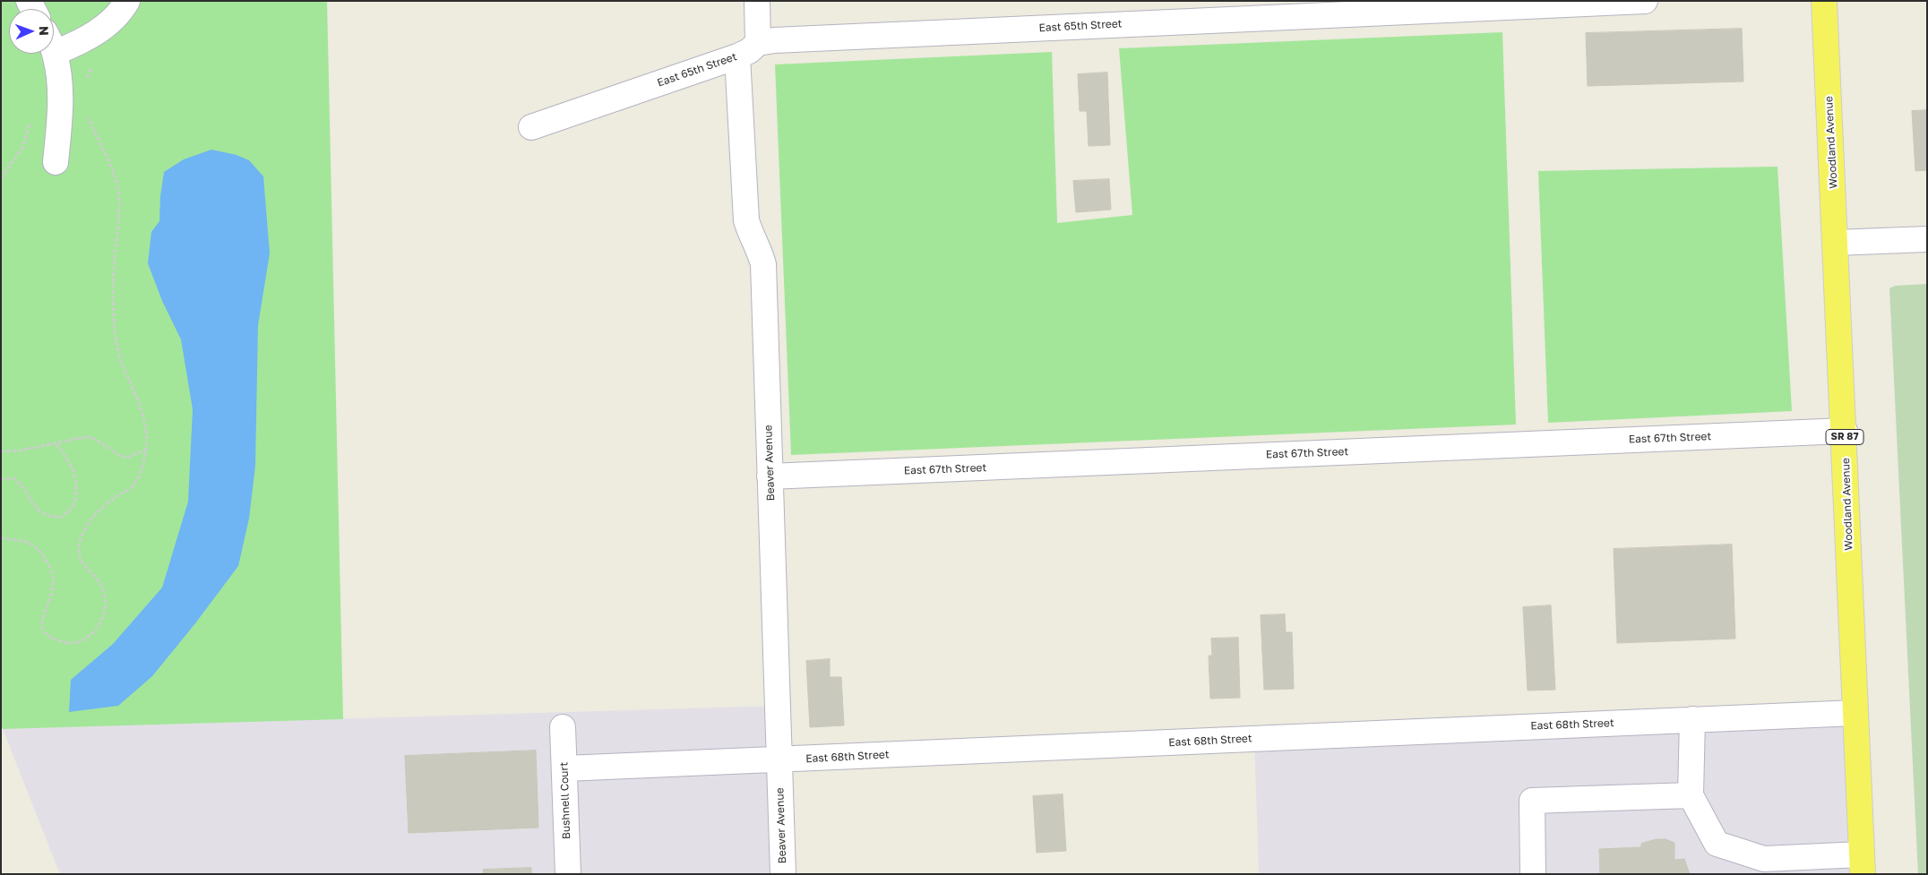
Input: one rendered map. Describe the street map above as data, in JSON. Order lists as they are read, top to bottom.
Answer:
{
  "streets": {
    "main road": ["Woodland Avenue", "SR 87"],
    "street": [
      "East 65th Street",
      "East 67th Street",
      "Beaver Avenue",
      "East 68th Street",
      "Bushnell Court"
    ]
  },
  "crossings": [
    ["East 65th Street", "Beaver Avenue"],
    ["Woodland Avenue", "East 67th Street"],
    ["Woodland Avenue", "East 68th Street"],
    ["East 67th Street", "Beaver Avenue"],
    ["Beaver Avenue", "East 68th Street"],
    ["East 68th Street", "Bushnell Court"]
  ],
  "north": "right"
}
